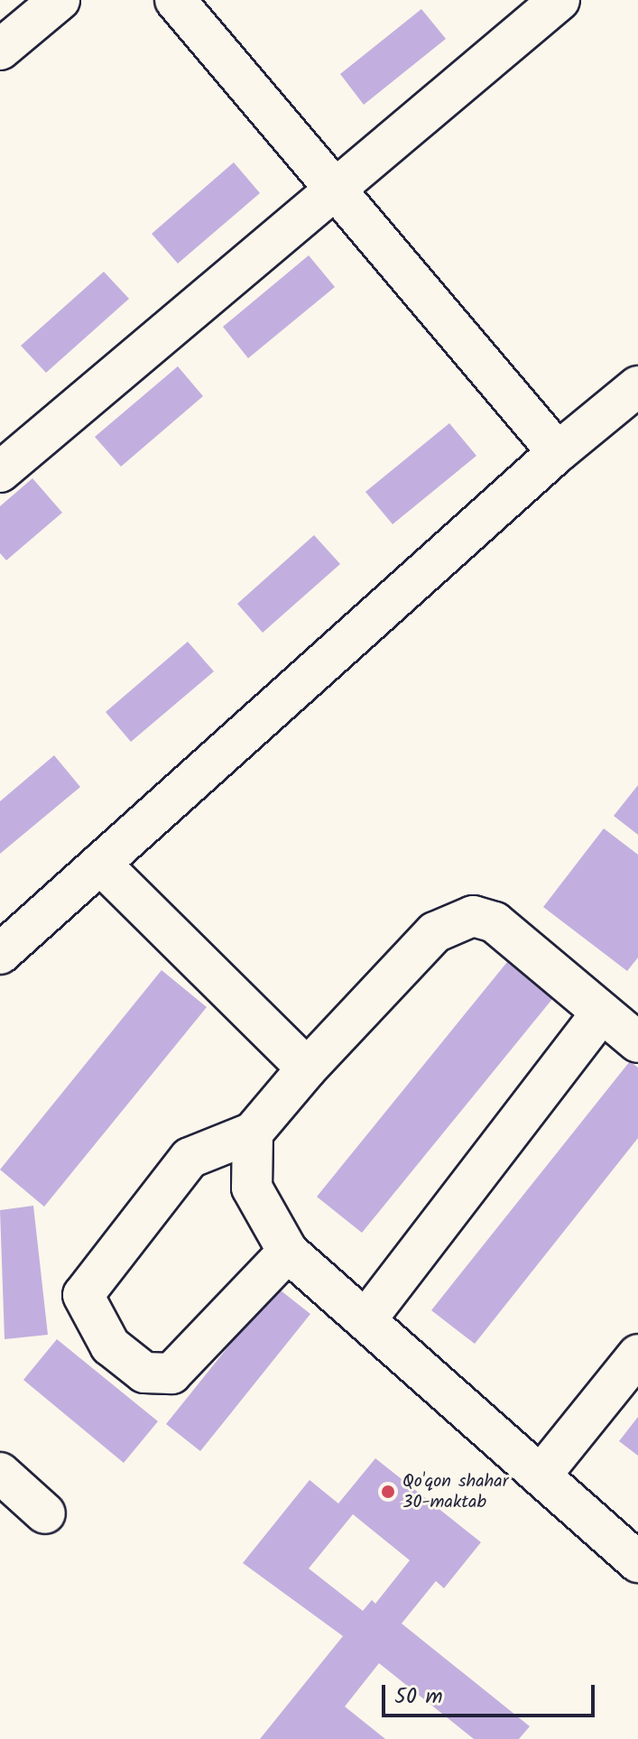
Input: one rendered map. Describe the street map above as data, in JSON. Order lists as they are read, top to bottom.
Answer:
{
  "places": ["Qo'qon shahar 30-maktab"],
  "scale_bar": "50 m"
}
